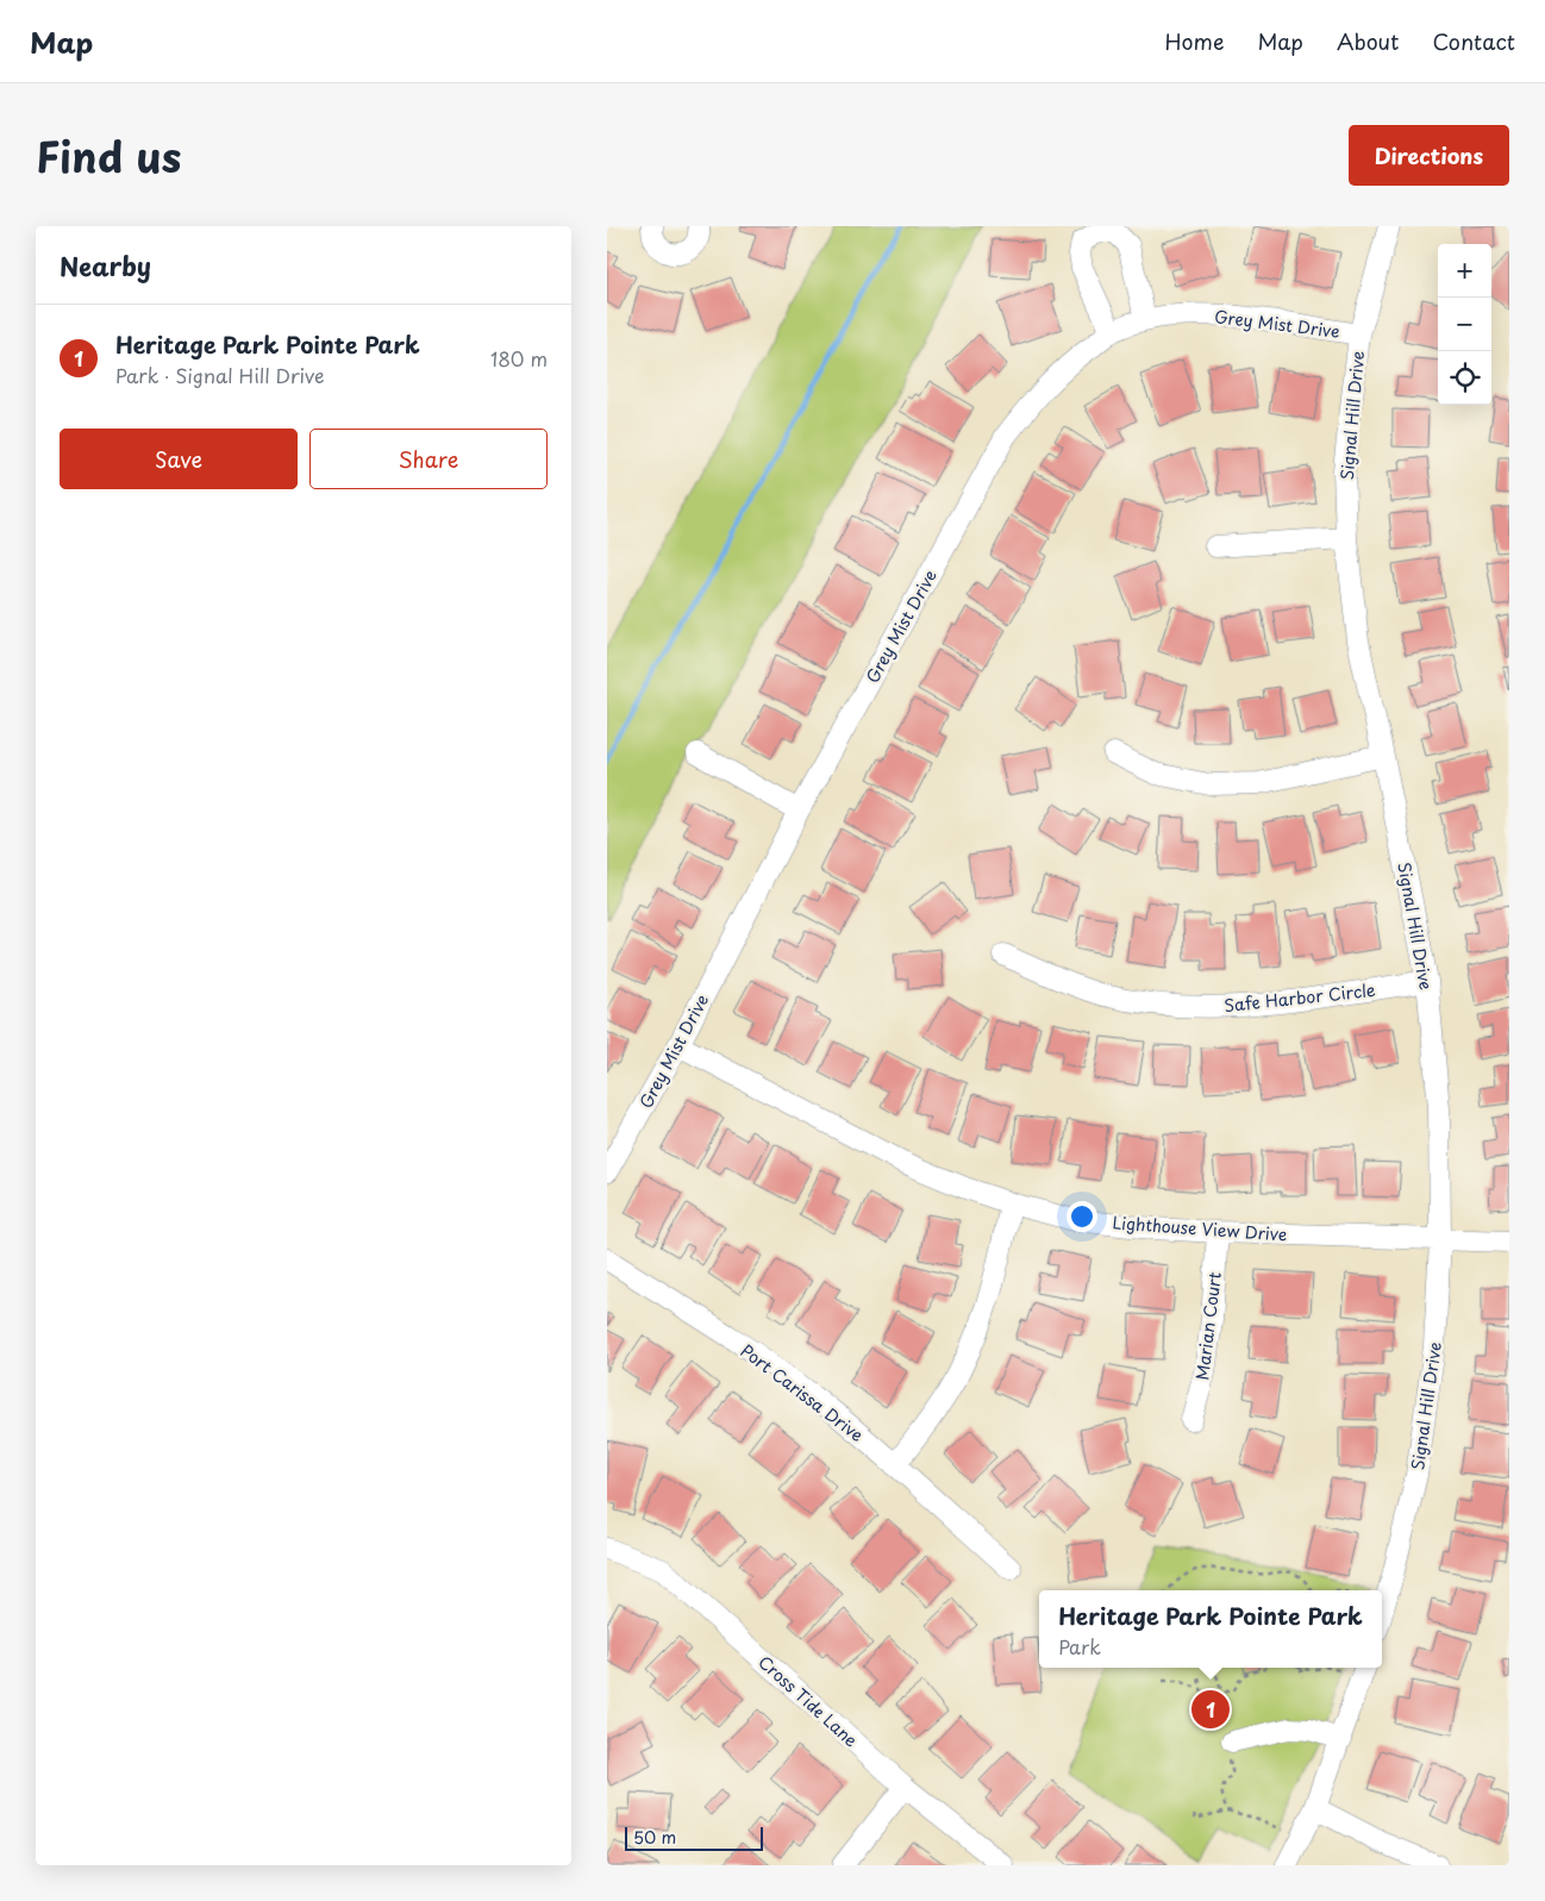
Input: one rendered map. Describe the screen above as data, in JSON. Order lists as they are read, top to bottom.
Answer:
{
  "streets": {
    "street": [
      "Grey Mist Drive",
      "Signal Hill Drive",
      "Safe Harbor Circle",
      "Lighthouse View Drive",
      "Marian Court",
      "Port Carissa Drive",
      "Cross Tide Lane"
    ]
  },
  "crossings": [
    ["Grey Mist Drive", "Signal Hill Drive"],
    ["Grey Mist Drive", "Lighthouse View Drive"],
    ["Signal Hill Drive", "Safe Harbor Circle"],
    ["Signal Hill Drive", "Lighthouse View Drive"],
    ["Lighthouse View Drive", "Marian Court"]
  ],
  "scale_bar": "50 m",
  "page": {
    "header": "Map",
    "nav": [
      "Home",
      "Map",
      "About",
      "Contact"
    ],
    "title": "Find us",
    "buttons": [
      "Directions",
      ["Save", "Share"]
    ],
    "heading": "Nearby",
    "map_buttons": ["+", "−"],
    "list": [
      {
        "mark": "1",
        "name": "Heritage Park Pointe Park",
        "note": "Park · Signal Hill Drive",
        "value": "180 m"
      }
    ],
    "popup": ["Heritage Park Pointe Park", "Park"],
    "pins": "1",
    "scale": "50 m"
  }
}
